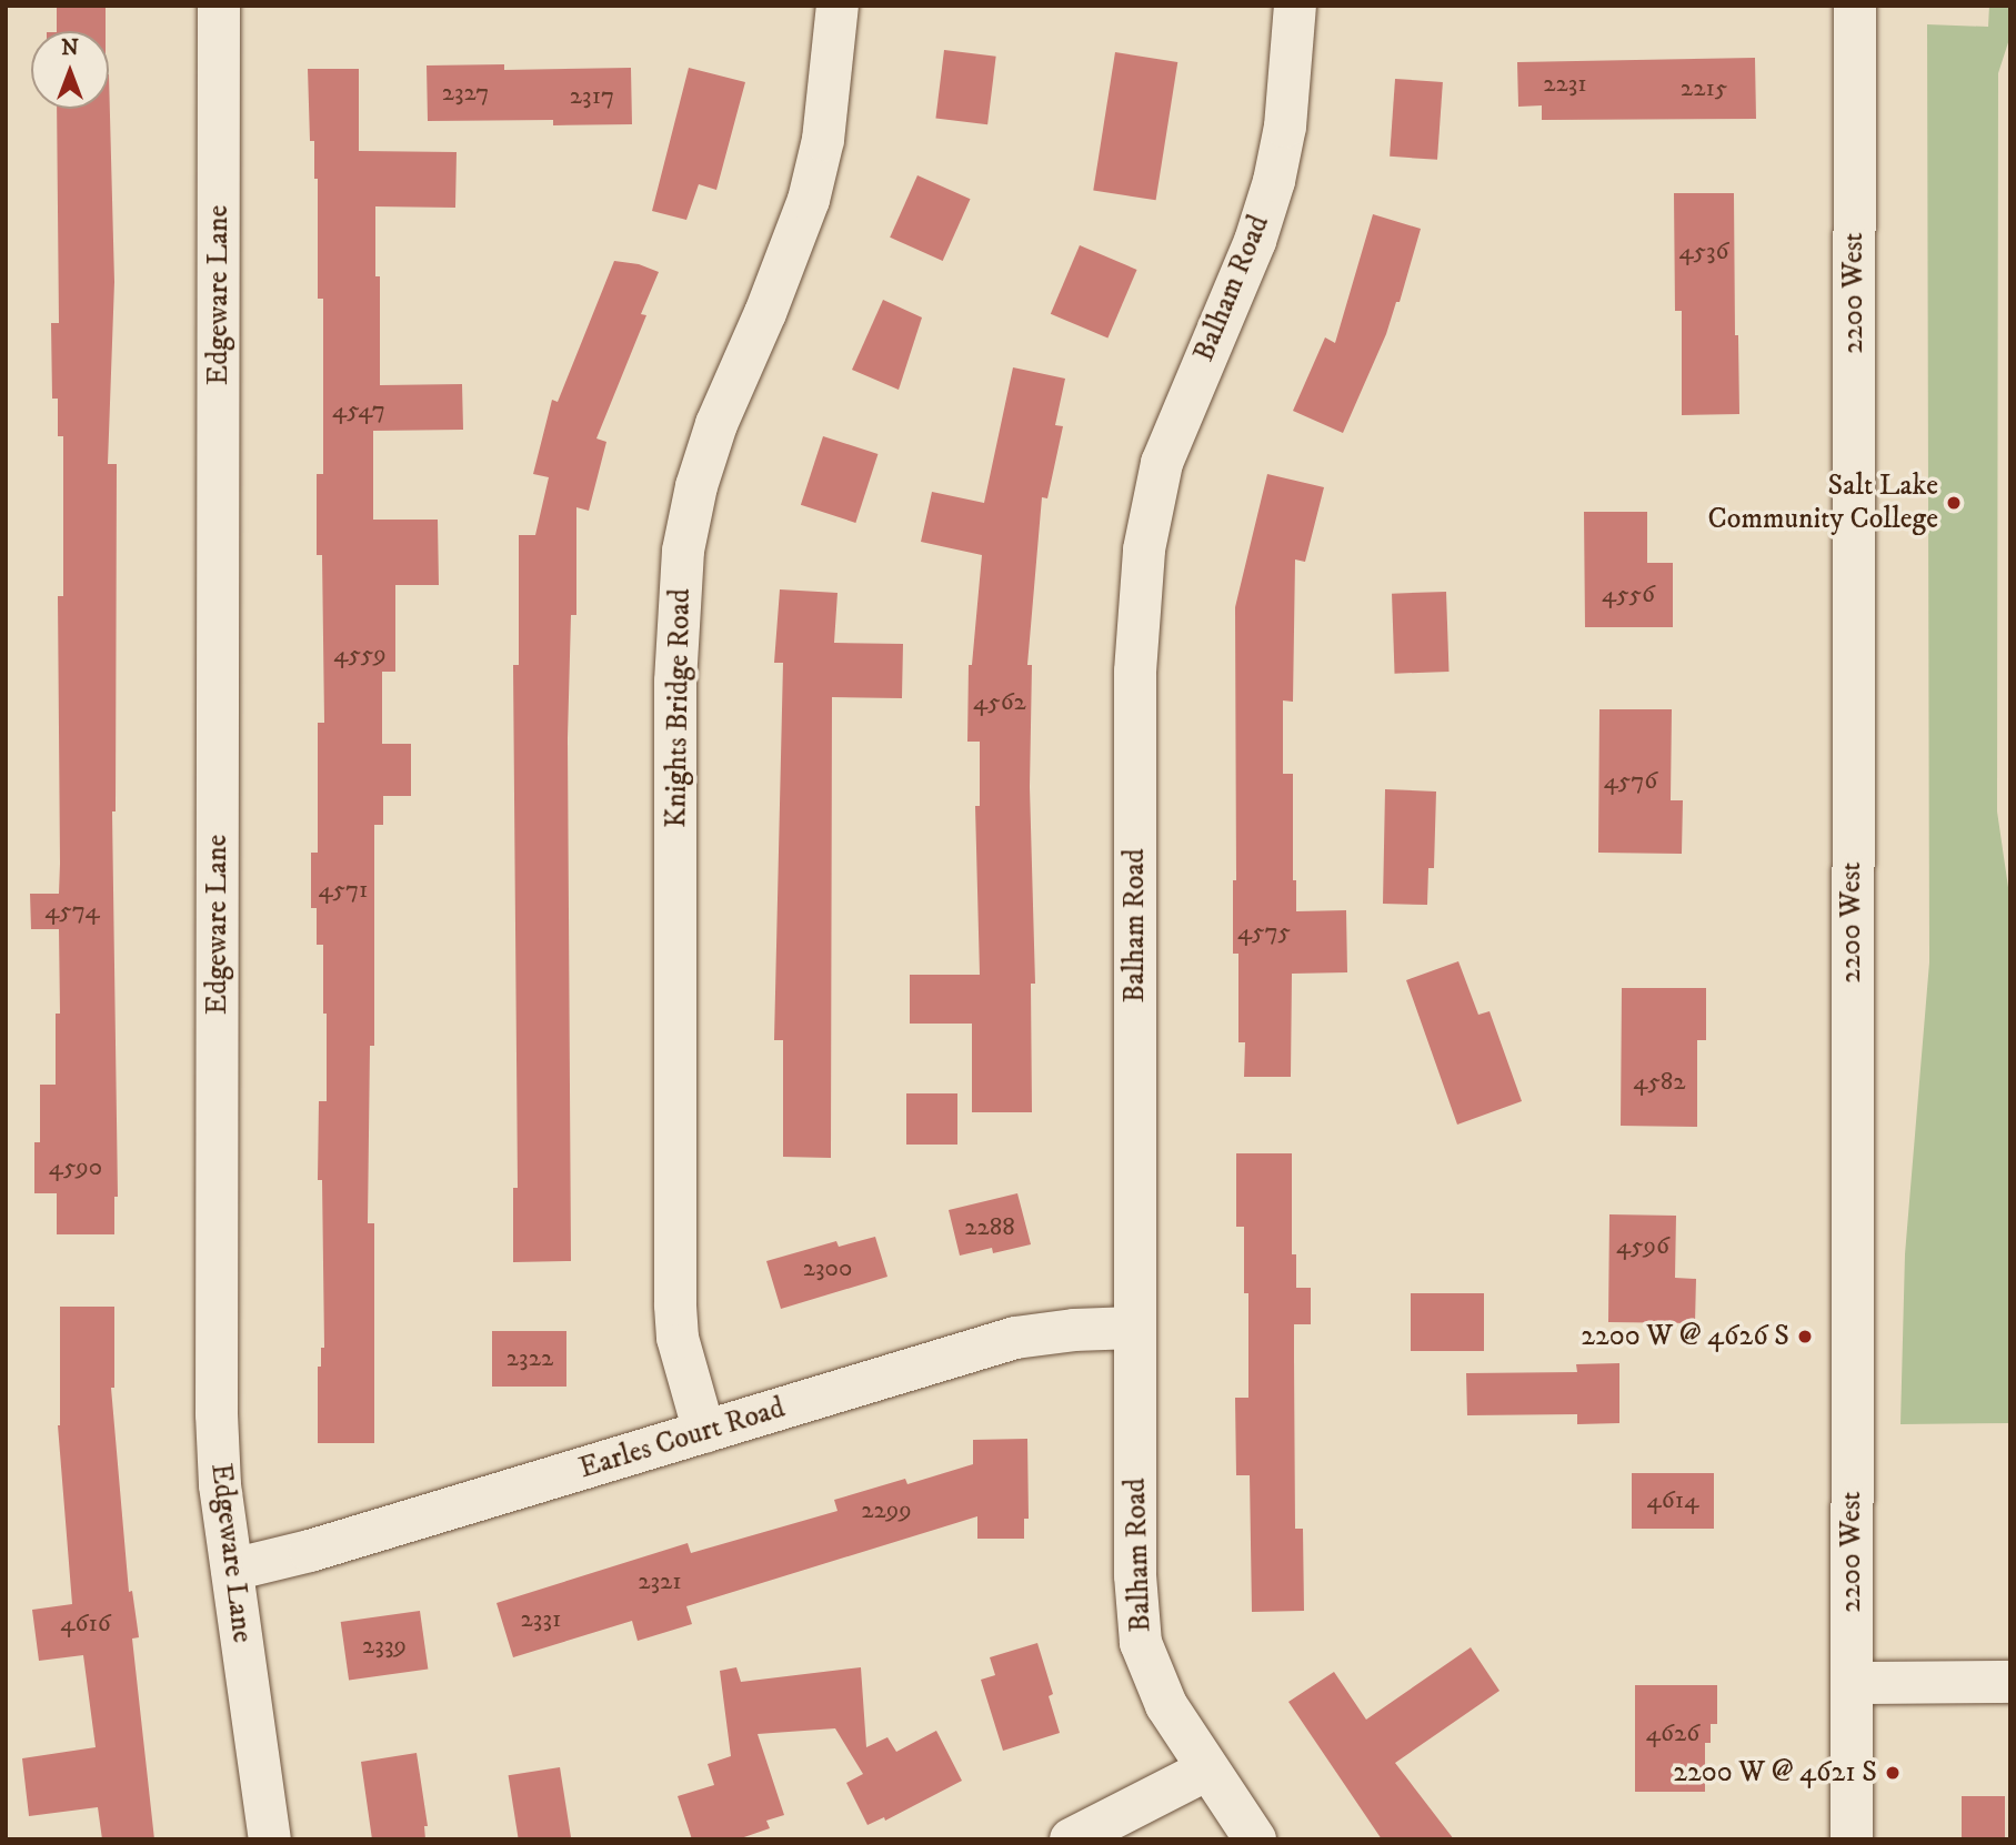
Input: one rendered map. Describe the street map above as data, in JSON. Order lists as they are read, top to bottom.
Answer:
{
  "streets": {
    "street": [
      "Balham Road",
      "2200 West",
      "Edgeware Lane",
      "Knights Bridge Road",
      "Earles Court Road"
    ]
  },
  "crossings": [
    ["Balham Road", "Earles Court Road"],
    ["Edgeware Lane", "Earles Court Road"],
    ["Knights Bridge Road", "Earles Court Road"]
  ],
  "places": ["Salt Lake Community College", "2200 W @ 4626 S", "2200 W @ 4621 S"],
  "house_numbers": [
    "2231",
    "2215",
    "2327",
    "2317",
    "4536",
    "4547",
    "4556",
    "4559",
    "4562",
    "4576",
    "4571",
    "4574",
    "4575",
    "4582",
    "4590",
    "2288",
    "4596",
    "2300",
    "2322",
    "4614",
    "2299",
    "2321",
    "2331",
    "4616",
    "2339",
    "4626"
  ],
  "north": "top"
}
